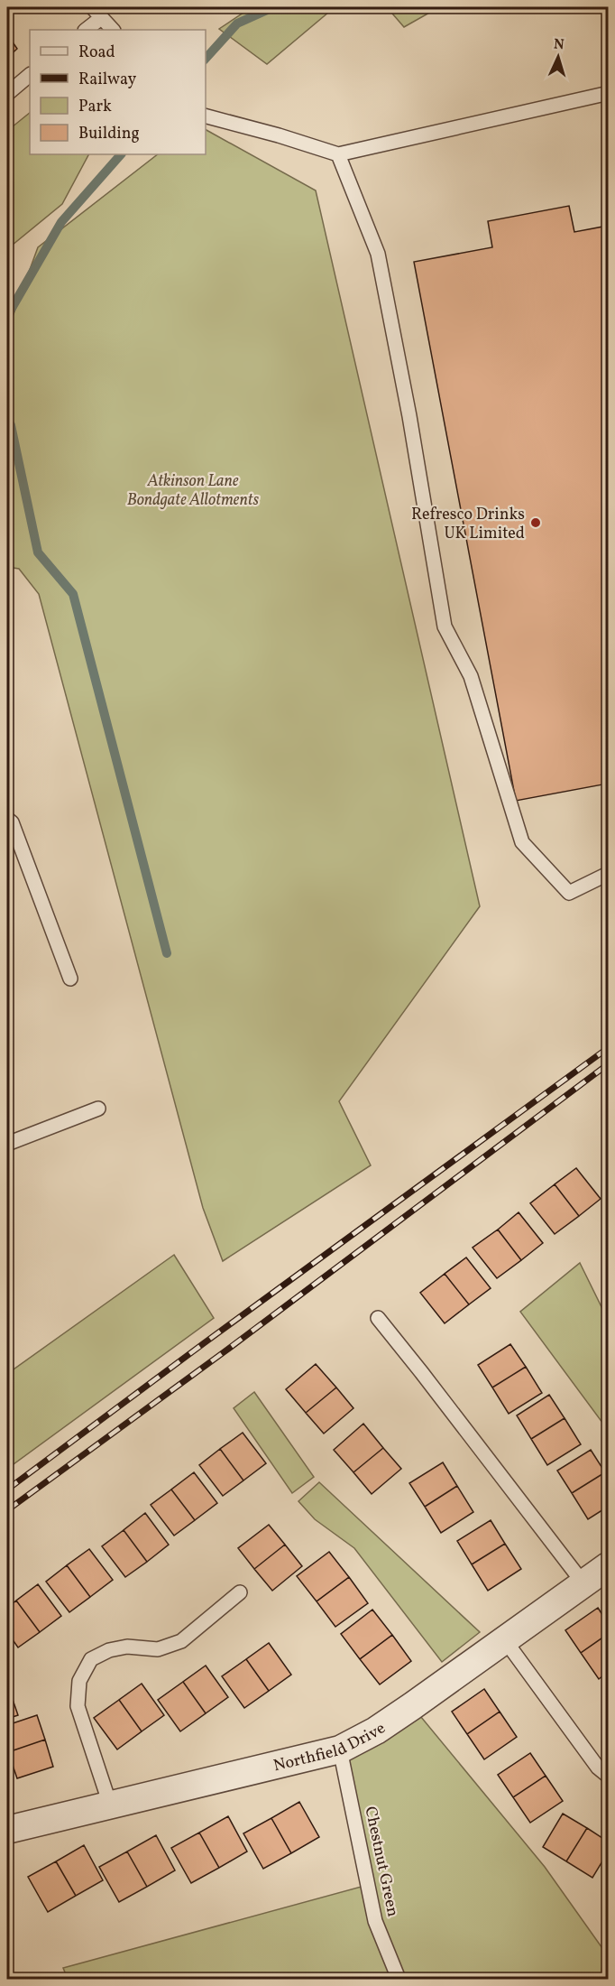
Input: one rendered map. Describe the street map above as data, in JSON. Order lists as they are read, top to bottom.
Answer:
{
  "streets": {
    "street": ["Northfield Drive"],
    "lane": ["Chestnut Green"]
  },
  "crossings": [
    ["Northfield Drive", "Chestnut Green"]
  ],
  "parks": ["Atkinson Lane Bondgate Allotments"],
  "places": ["Refresco Drinks UK Limited"],
  "legend": [
    "Road",
    "Railway",
    "Park",
    "Building"
  ],
  "north": "top"
}
